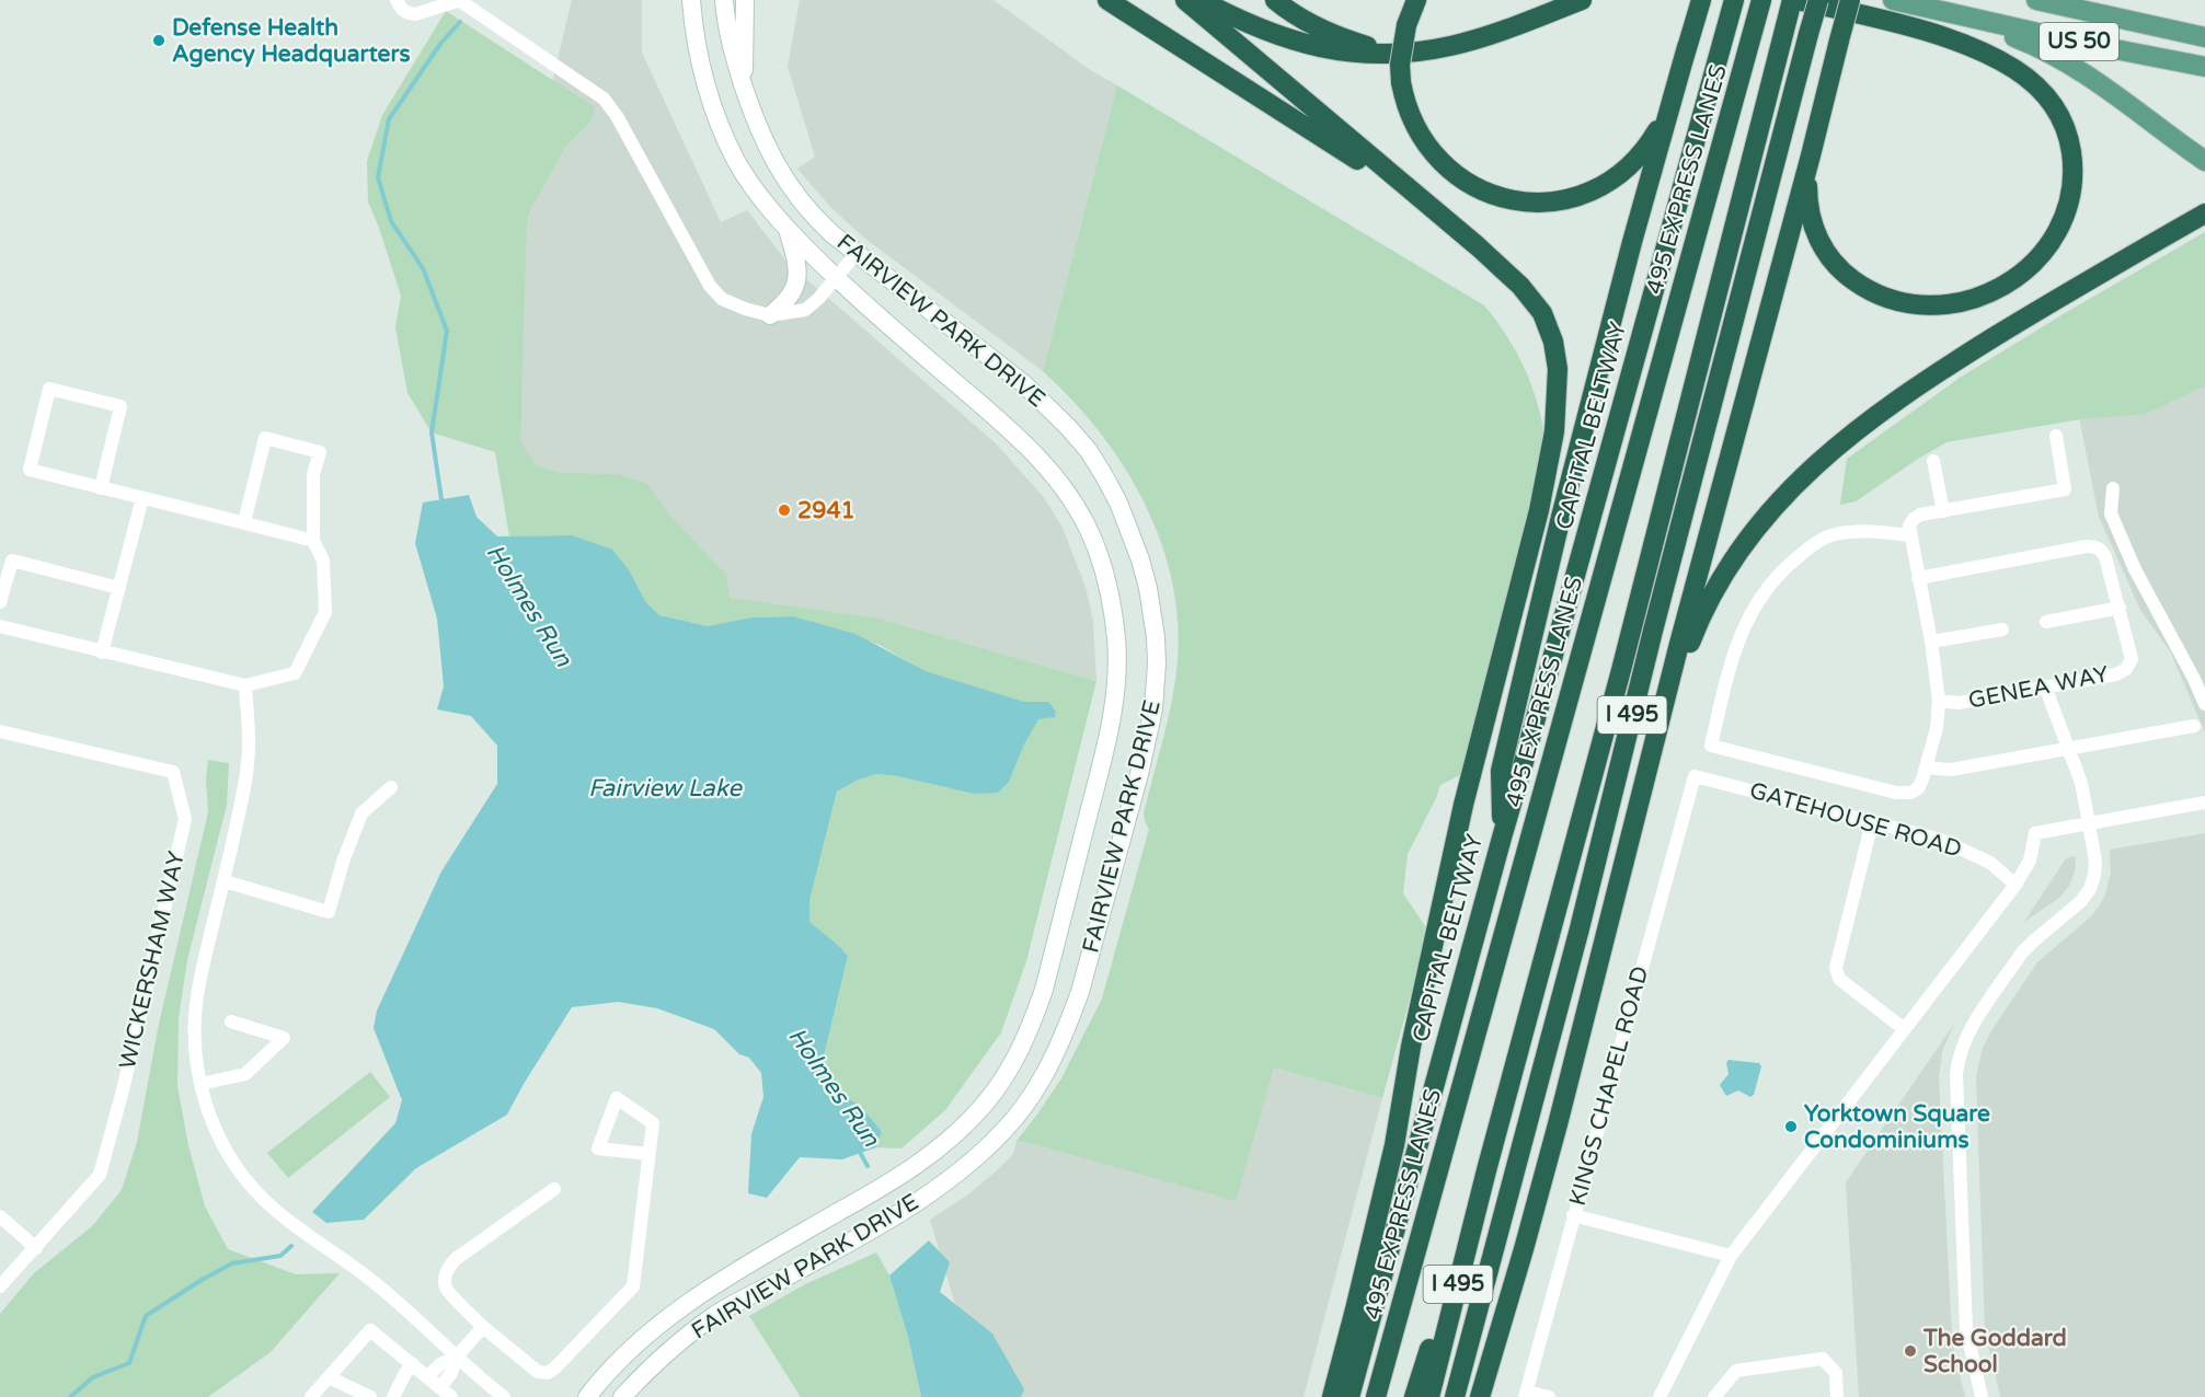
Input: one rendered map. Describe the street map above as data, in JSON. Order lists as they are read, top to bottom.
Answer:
{
  "streets": {
    "highway": ["495 EXPRESS LANES", "CAPITAL BELTWAY", "I 495"],
    "main road": ["US 50", "FAIRVIEW PARK DRIVE"],
    "street": [
      "GENEA WAY",
      "GATEHOUSE ROAD",
      "WICKERSHAM WAY",
      "KINGS CHAPEL ROAD"
    ]
  },
  "crossings": [
    ["GATEHOUSE ROAD", "KINGS CHAPEL ROAD"]
  ],
  "water": ["Holmes Run", "Fairview Lake"],
  "places": [
    "Defense Health Agency Headquarters",
    "2941",
    "Yorktown Square Condominiums",
    "The Goddard School"
  ]
}
